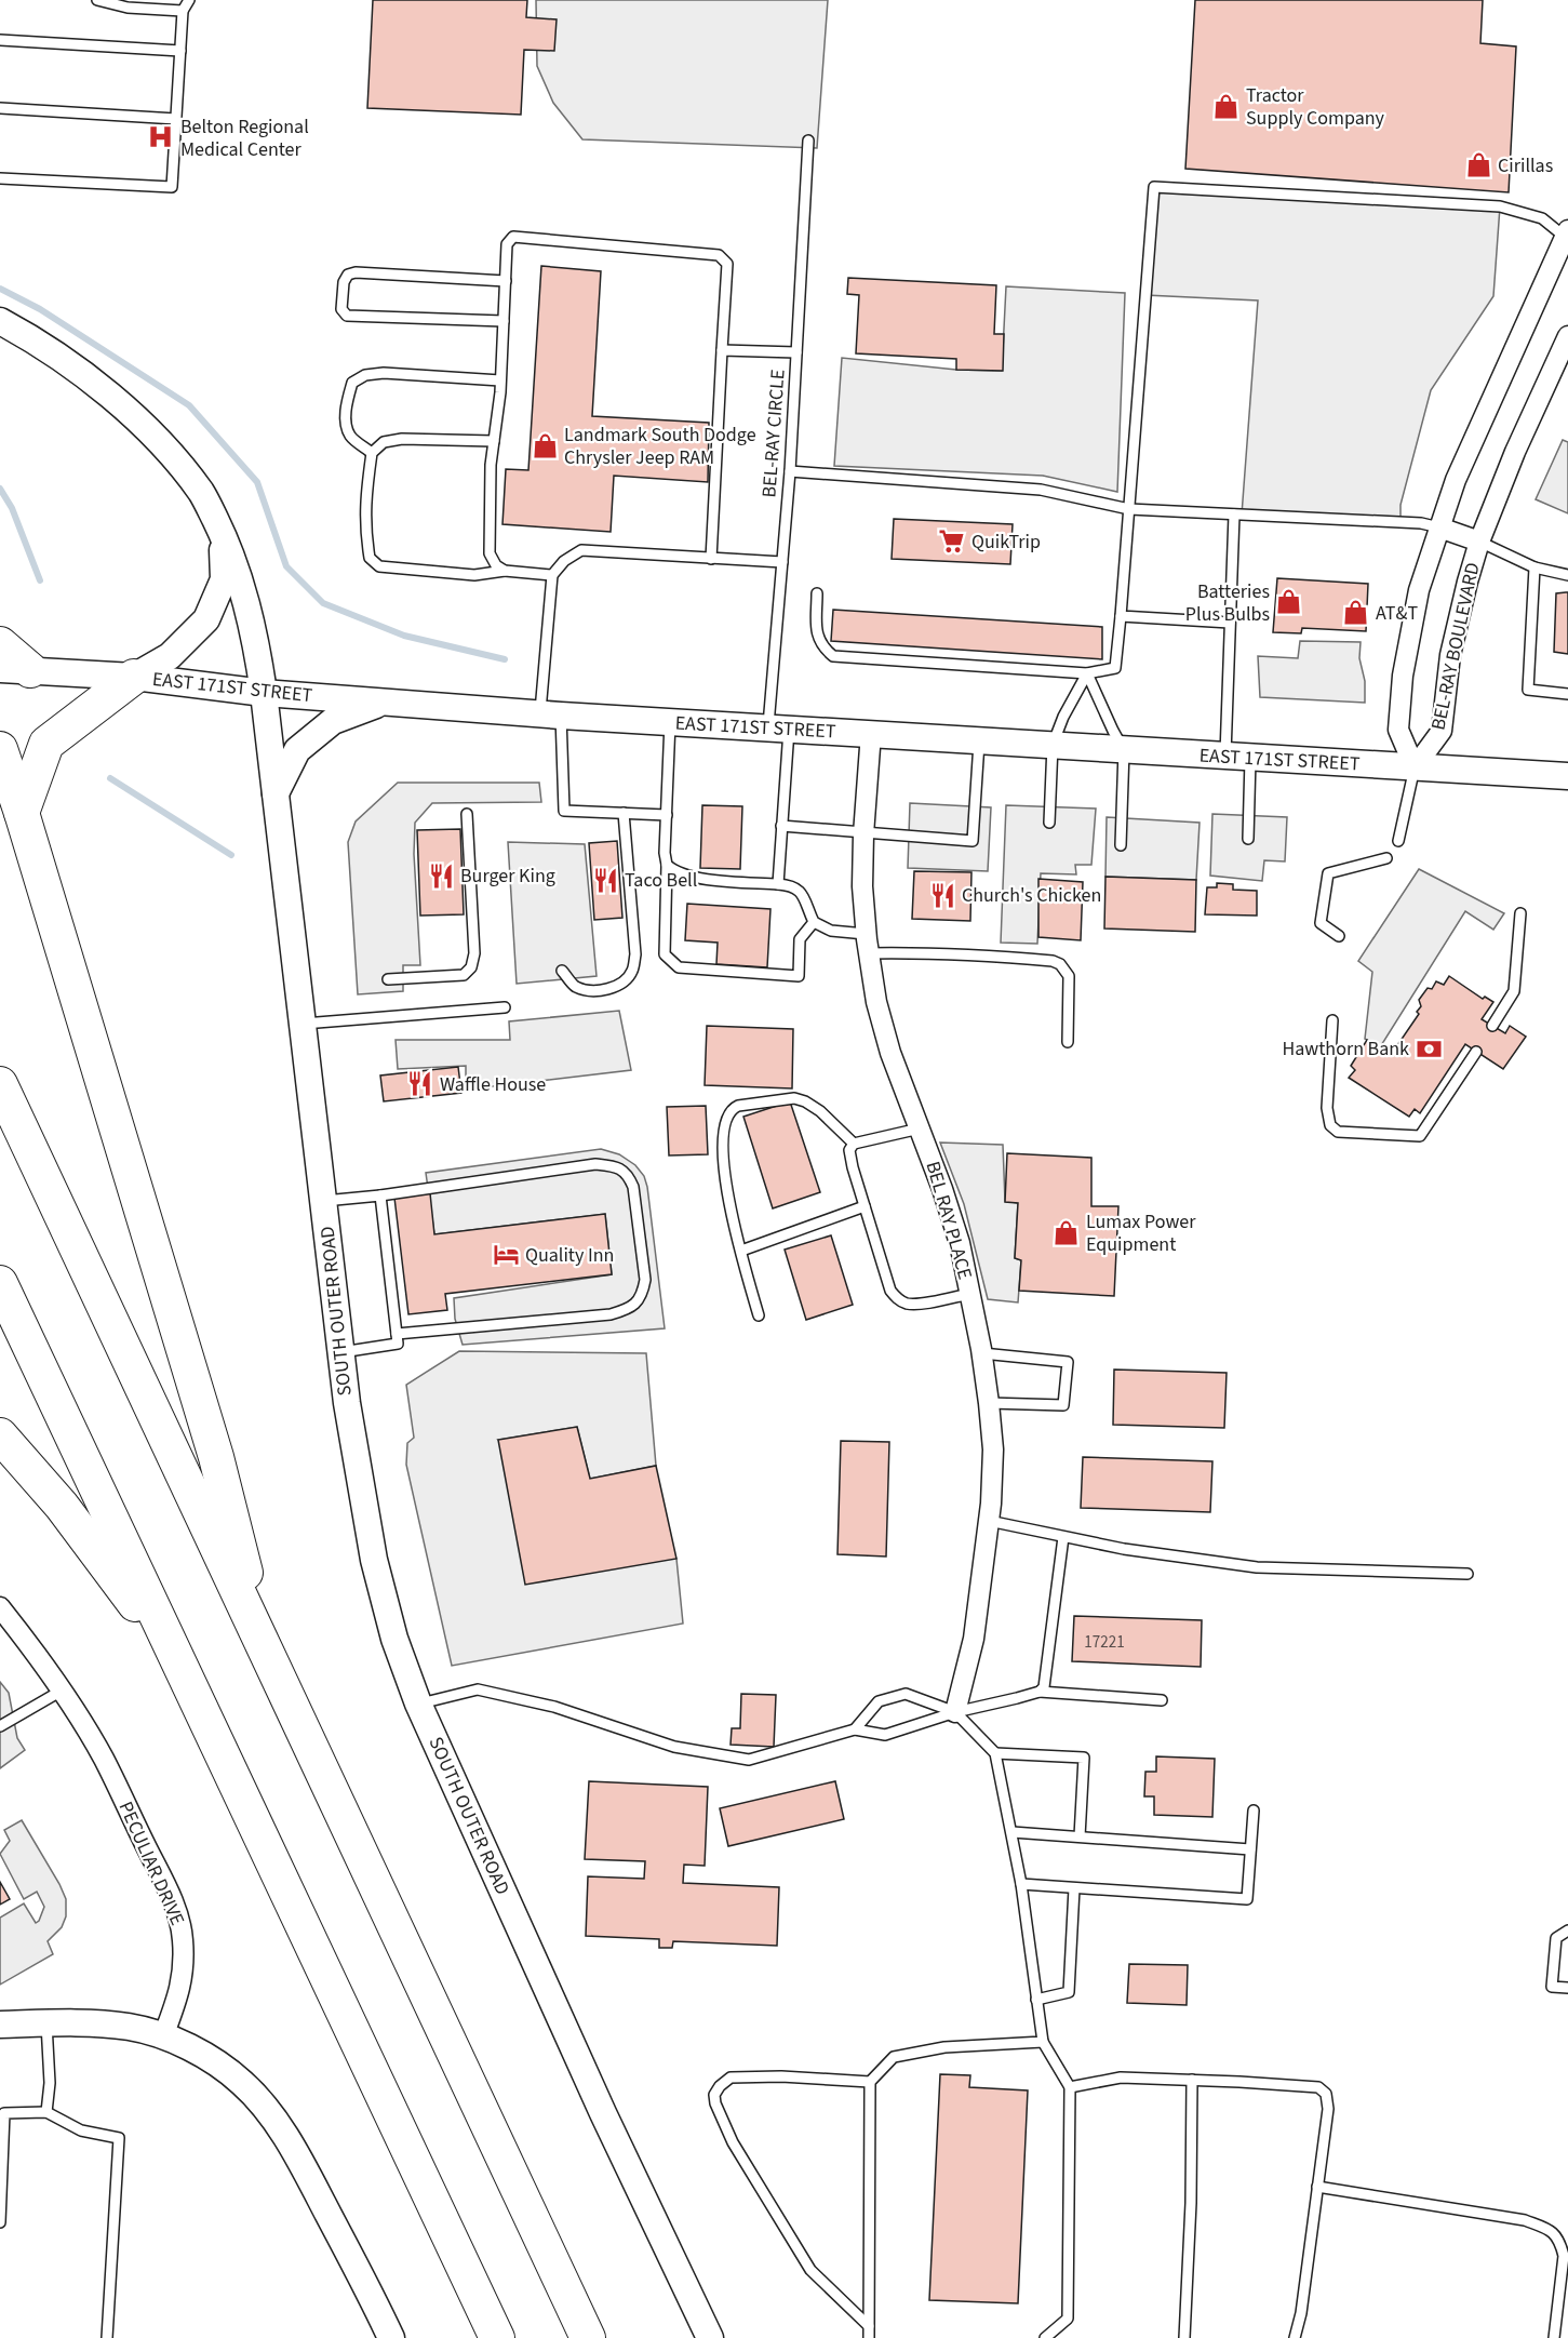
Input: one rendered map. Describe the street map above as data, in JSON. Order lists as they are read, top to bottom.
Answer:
{
  "streets": {
    "street": [
      "BEL-RAY BOULEVARD",
      "EAST 171ST STREET",
      "BEL RAY PLACE",
      "SOUTH OUTER ROAD",
      "PECULIAR DRIVE"
    ],
    "lane": ["BEL-RAY CIRCLE"]
  },
  "crossings": [
    ["BEL-RAY CIRCLE", "EAST 171ST STREET"],
    ["BEL-RAY BOULEVARD", "EAST 171ST STREET"],
    ["EAST 171ST STREET", "BEL RAY PLACE"],
    ["EAST 171ST STREET", "SOUTH OUTER ROAD"]
  ],
  "places": {
    "shop": [
      "Tractor Supply Company",
      "Cirillas",
      "Landmark South Dodge Chrysler Jeep RAM",
      "Batteries Plus Bulbs",
      "AT&T",
      "Lumax Power Equipment"
    ],
    "hospital": ["Belton Regional Medical Center"],
    "supermarket": ["QuikTrip"],
    "restaurant": [
      "Burger King",
      "Taco Bell",
      "Church's Chicken",
      "Waffle House"
    ],
    "bank": ["Hawthorn Bank"],
    "hotel": ["Quality Inn"]
  },
  "house_numbers": ["17221"]
}
